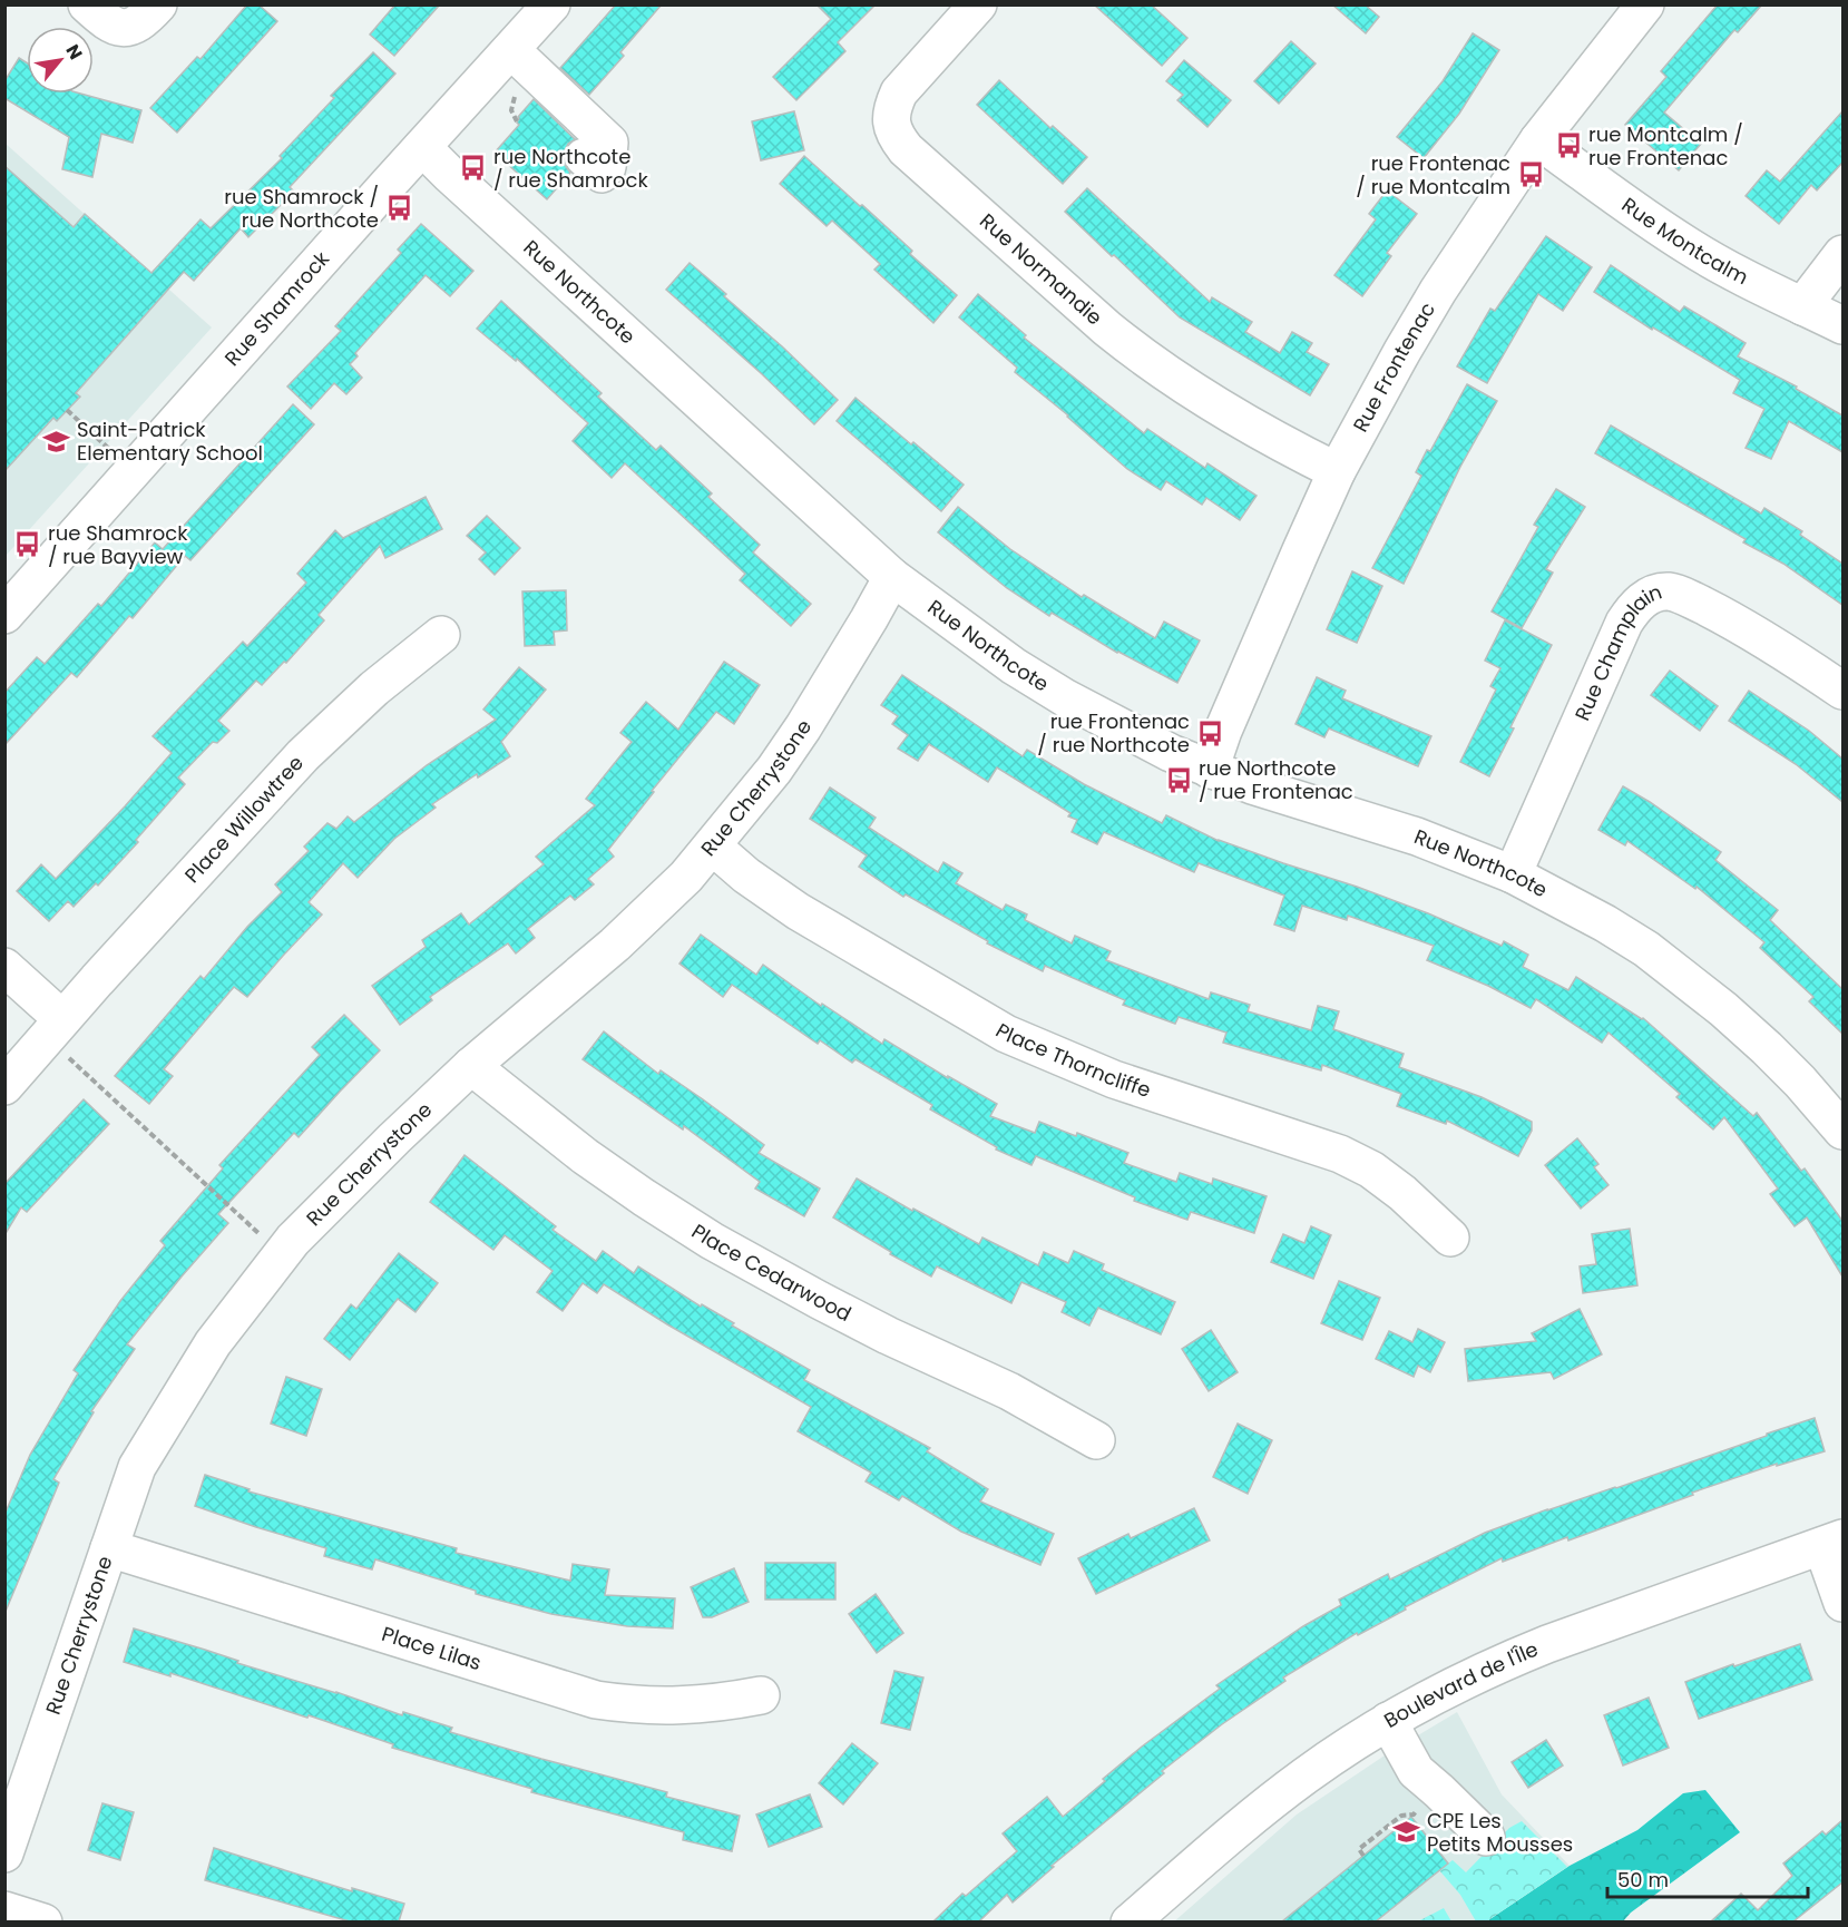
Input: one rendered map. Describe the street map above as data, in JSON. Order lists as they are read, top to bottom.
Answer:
{
  "streets": {
    "street": [
      "Rue Montcalm",
      "Rue Normandie",
      "Rue Northcote",
      "Rue Shamrock",
      "Rue Frontenac",
      "Rue Champlain",
      "Rue Cherrystone",
      "Place Willowtree",
      "Place Thorncliffe",
      "Place Cedarwood",
      "Place Lilas",
      "Boulevard de l'Île"
    ]
  },
  "crossings": [
    ["Rue Montcalm", "Rue Frontenac"],
    ["Rue Normandie", "Rue Frontenac"],
    ["Rue Northcote", "Rue Shamrock"],
    ["Rue Northcote", "Rue Frontenac"],
    ["Rue Northcote", "Rue Champlain"],
    ["Rue Northcote", "Rue Cherrystone"],
    ["Rue Cherrystone", "Place Thorncliffe"],
    ["Rue Cherrystone", "Place Cedarwood"],
    ["Rue Cherrystone", "Place Lilas"]
  ],
  "places": {
    "bus stop": [
      "rue Montcalm / rue Frontenac",
      "rue Northcote / rue Shamrock",
      "rue Frontenac / rue Montcalm",
      "rue Shamrock / rue Northcote",
      "rue Shamrock / rue Bayview",
      "rue Frontenac / rue Northcote",
      "rue Northcote / rue Frontenac"
    ],
    "school or university": ["Saint-Patrick Elementary School", "CPE Les Petits Mousses"]
  },
  "scale_bar": "50 m",
  "north": "top right"
}
